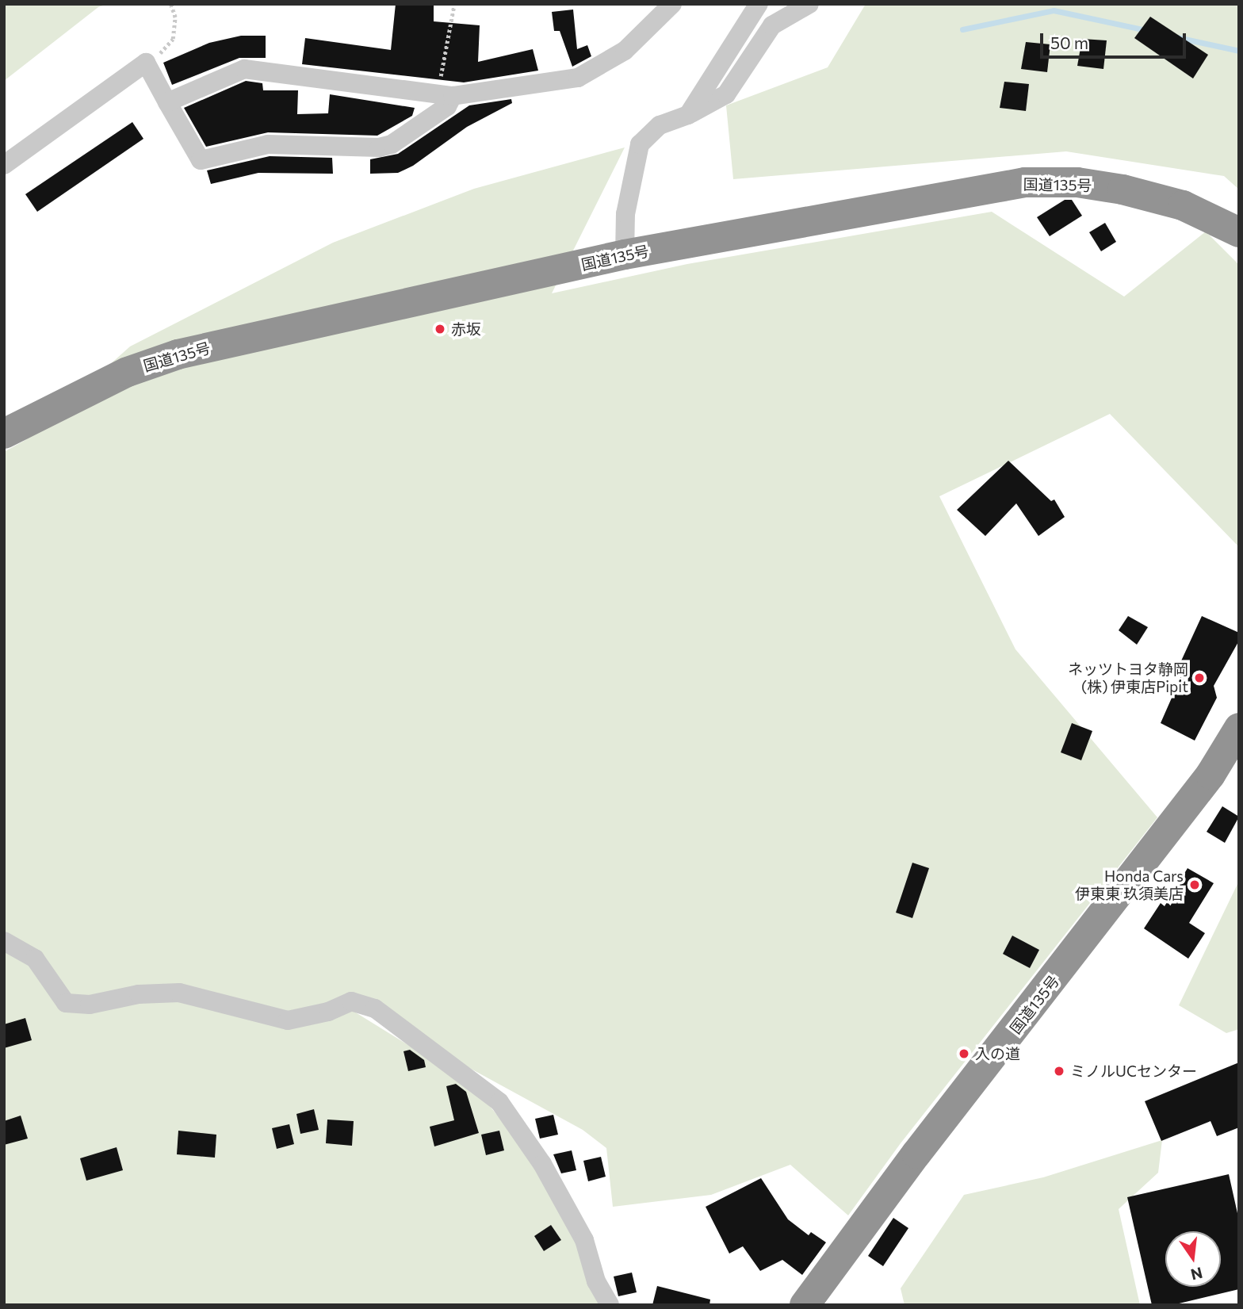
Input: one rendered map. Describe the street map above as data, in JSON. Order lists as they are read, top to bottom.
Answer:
{
  "streets": {
    "highway": ["国道135号"]
  },
  "places": [
    "赤坂",
    "ネッツトヨタ静岡 (株) 伊東店Pipit",
    "Honda Cars 伊東東 玖須美店",
    "入の道",
    "ミノルUCセンター"
  ],
  "scale_bar": "50 m",
  "north": "bottom"
}
